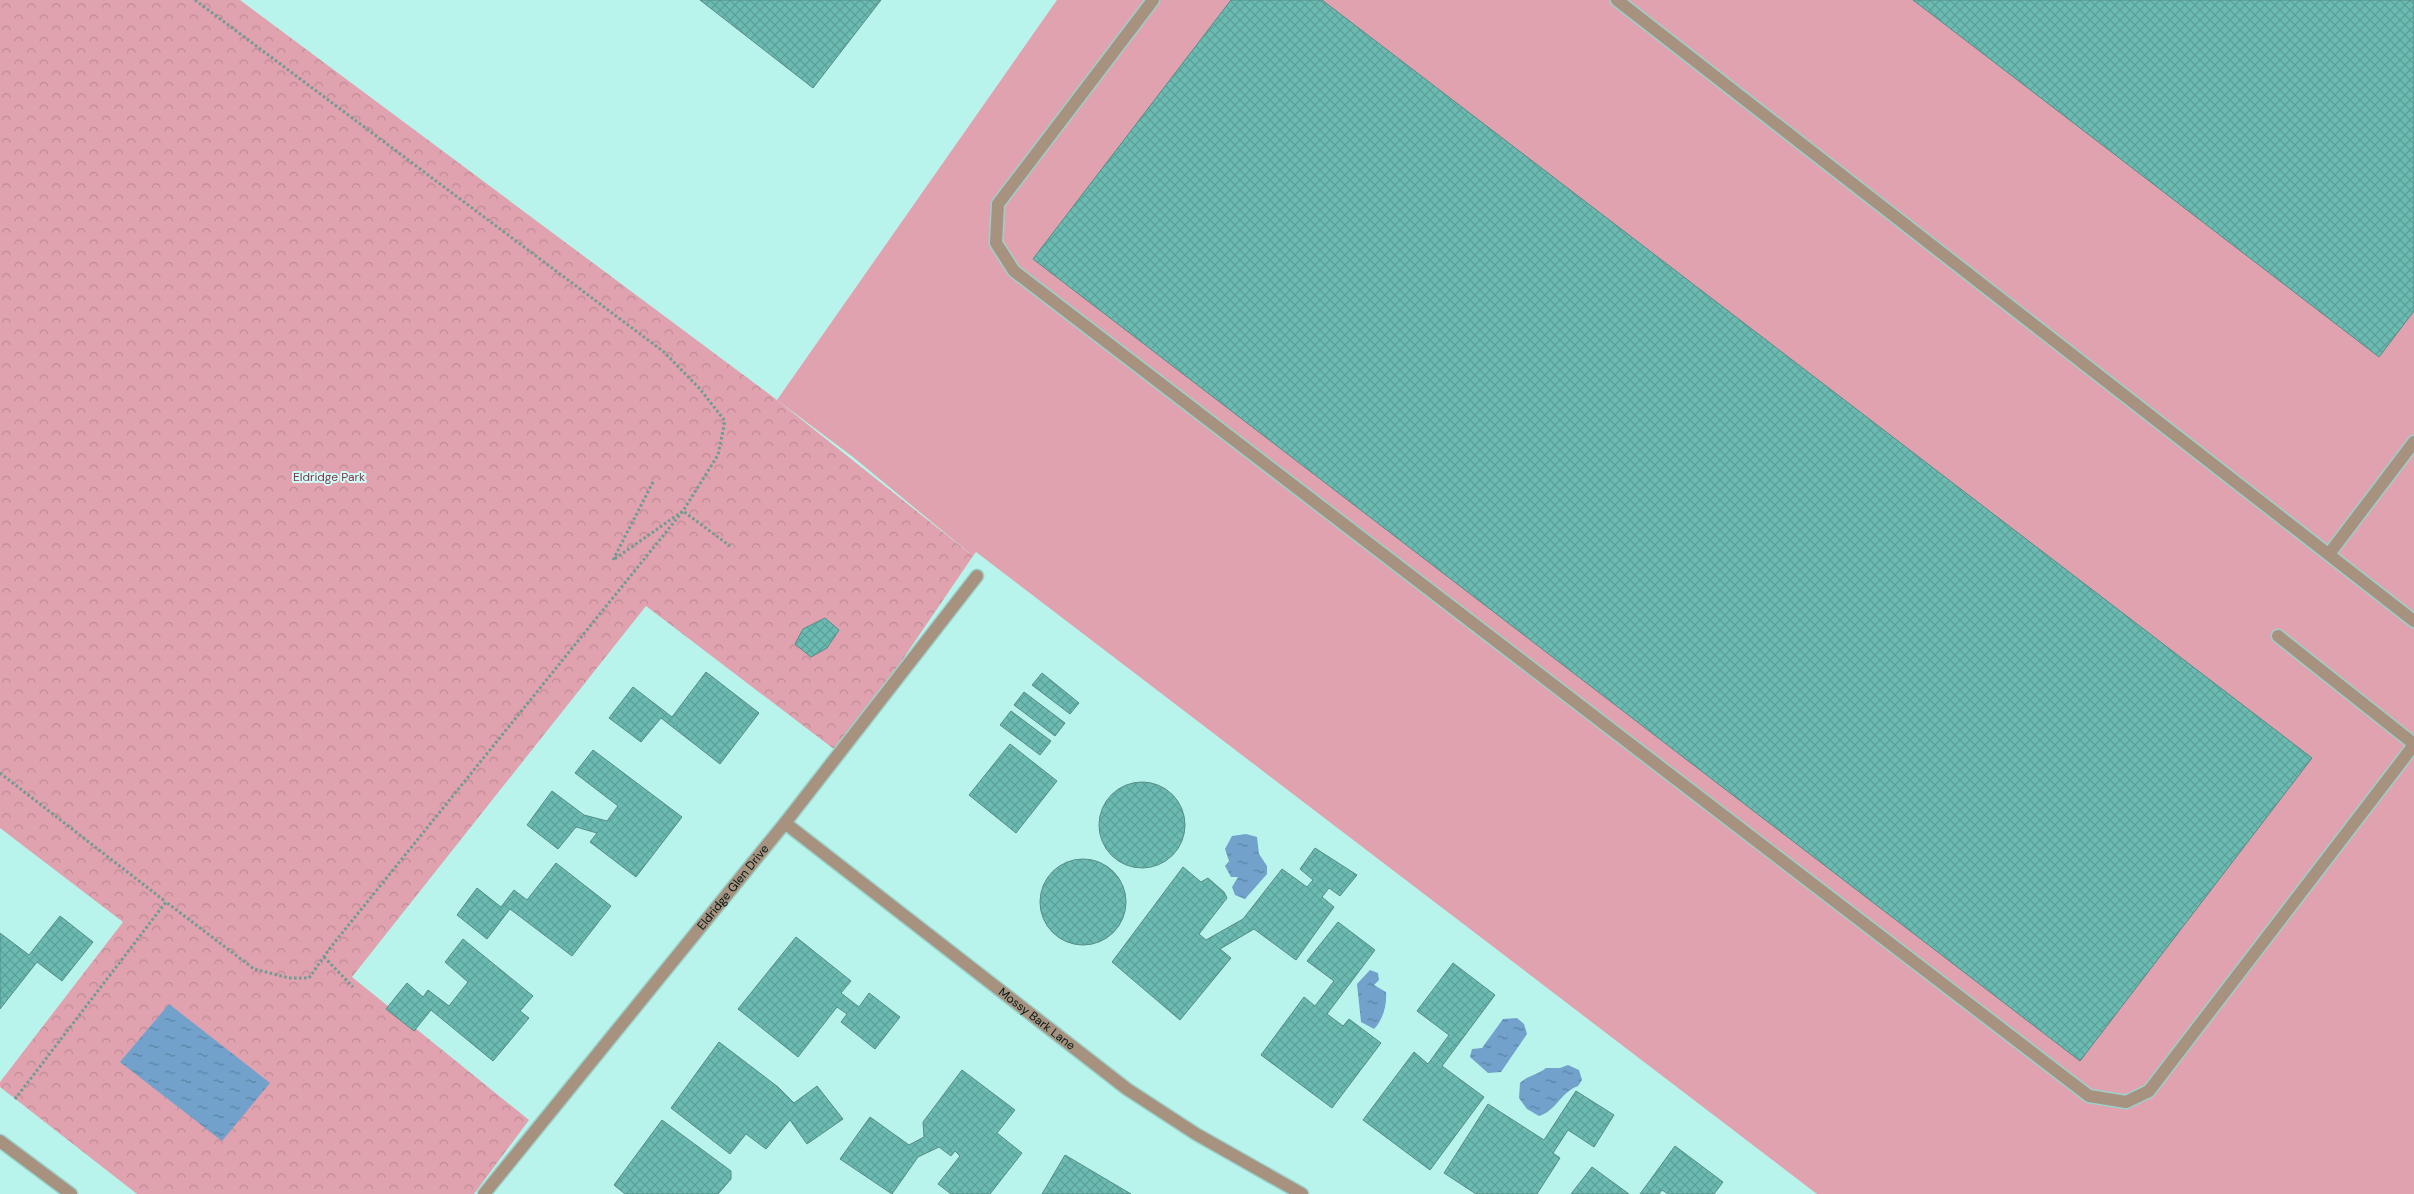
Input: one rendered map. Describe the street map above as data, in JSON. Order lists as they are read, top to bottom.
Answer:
{
  "streets": {
    "street": ["Eldridge Glen Drive", "Mossy Bark Lane"]
  },
  "crossings": [
    ["Eldridge Glen Drive", "Mossy Bark Lane"]
  ],
  "parks": ["Eldridge Park"]
}
